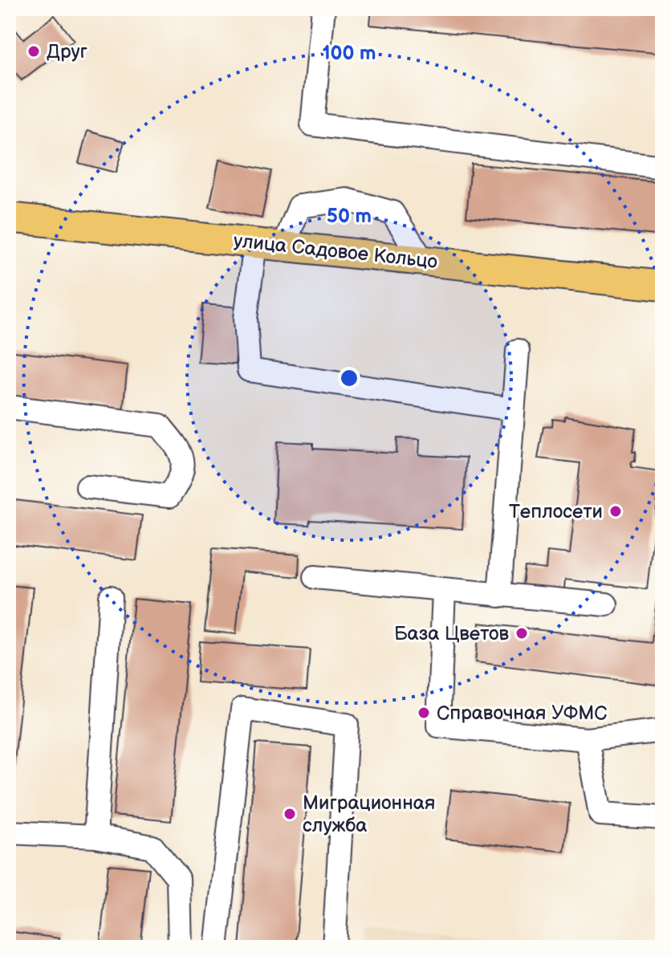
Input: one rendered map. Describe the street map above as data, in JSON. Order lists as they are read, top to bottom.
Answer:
{
  "streets": {
    "main road": ["улица Садовое Кольцо"]
  },
  "places": [
    "Друг",
    "Теплосети",
    "База Цветов",
    "Справочная УФМС",
    "Миграционная служба"
  ],
  "rings": ["100 m", "50 m"]
}
